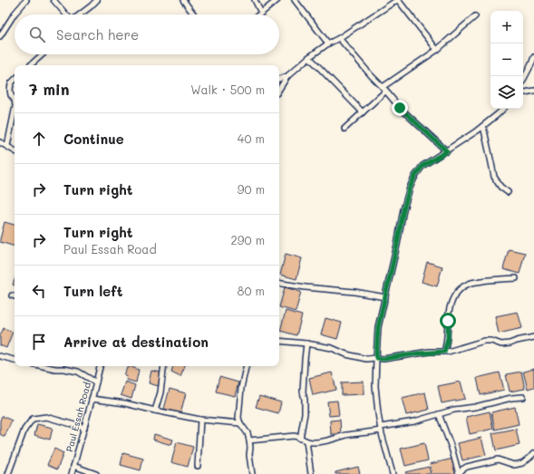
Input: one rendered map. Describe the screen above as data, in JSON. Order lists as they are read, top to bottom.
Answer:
{
  "streets": {
    "street": ["Paul Essah Road"]
  },
  "page": {
    "map_buttons": ["+", "−"],
    "search": "Search here",
    "heading": ["7 min", "Walk · 500 m"],
    "list": [
      ["Continue", "40 m"],
      ["Turn right", "90 m"],
      ["Turn right", "Paul Essah Road", "290 m"],
      ["Turn left", "80 m"],
      "Arrive at destination"
    ]
  }
}
